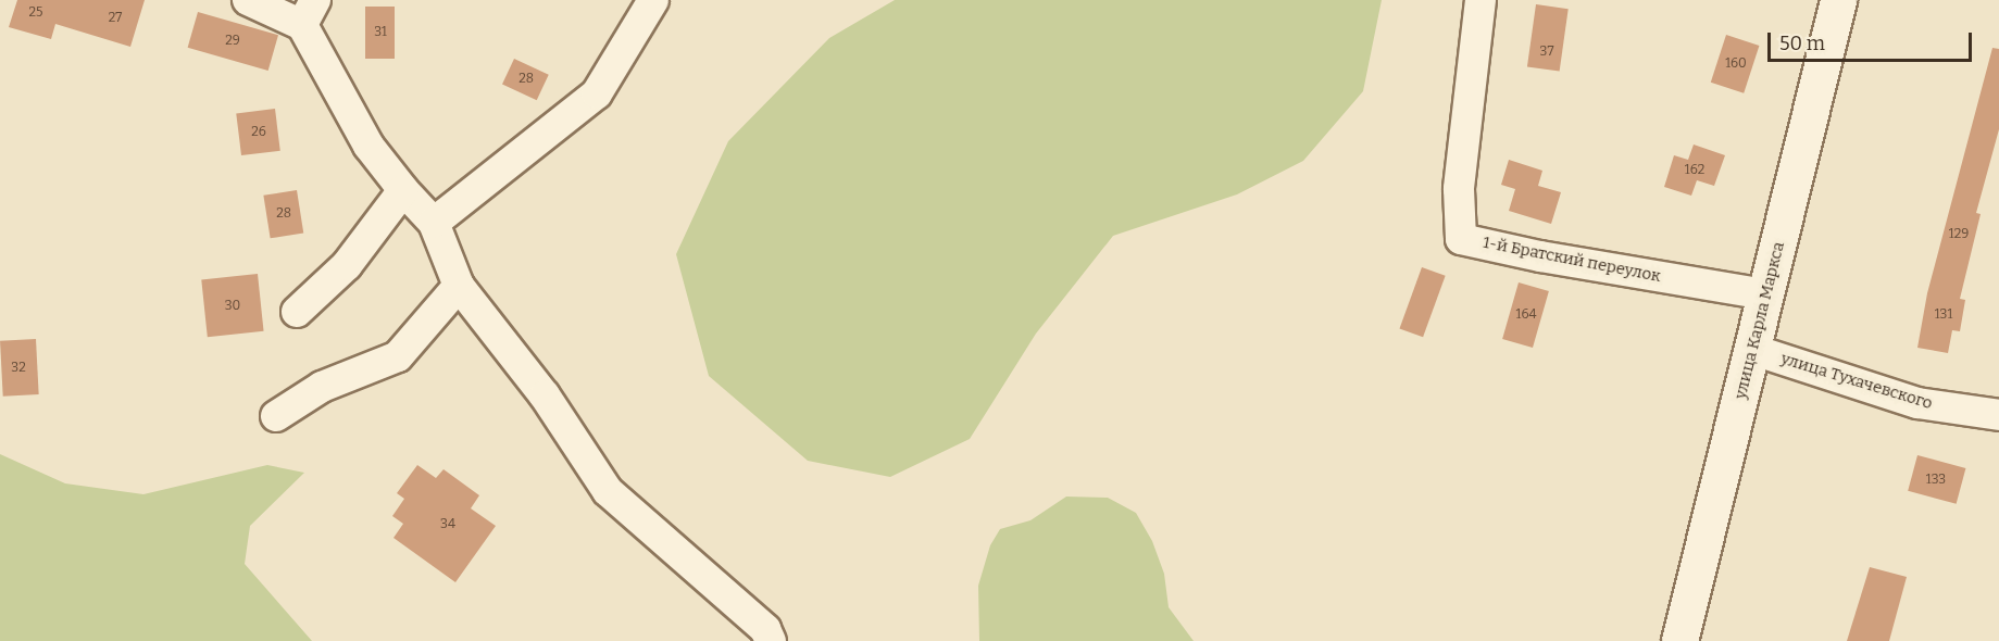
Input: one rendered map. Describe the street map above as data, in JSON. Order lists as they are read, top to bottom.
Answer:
{
  "streets": {
    "main road": ["улица Карла Маркса"],
    "street": ["1-й Братский переулок", "улица Тухачевского"]
  },
  "crossings": [
    ["1-й Братский переулок", "улица Карла Маркса"],
    ["улица Карла Маркса", "улица Тухачевского"]
  ],
  "house_numbers": [
    "25",
    "27",
    "31",
    "29",
    "37",
    "160",
    "28",
    "26",
    "162",
    "28",
    "129",
    "30",
    "164",
    "131",
    "32",
    "133",
    "34"
  ],
  "scale_bar": "50 m"
}
